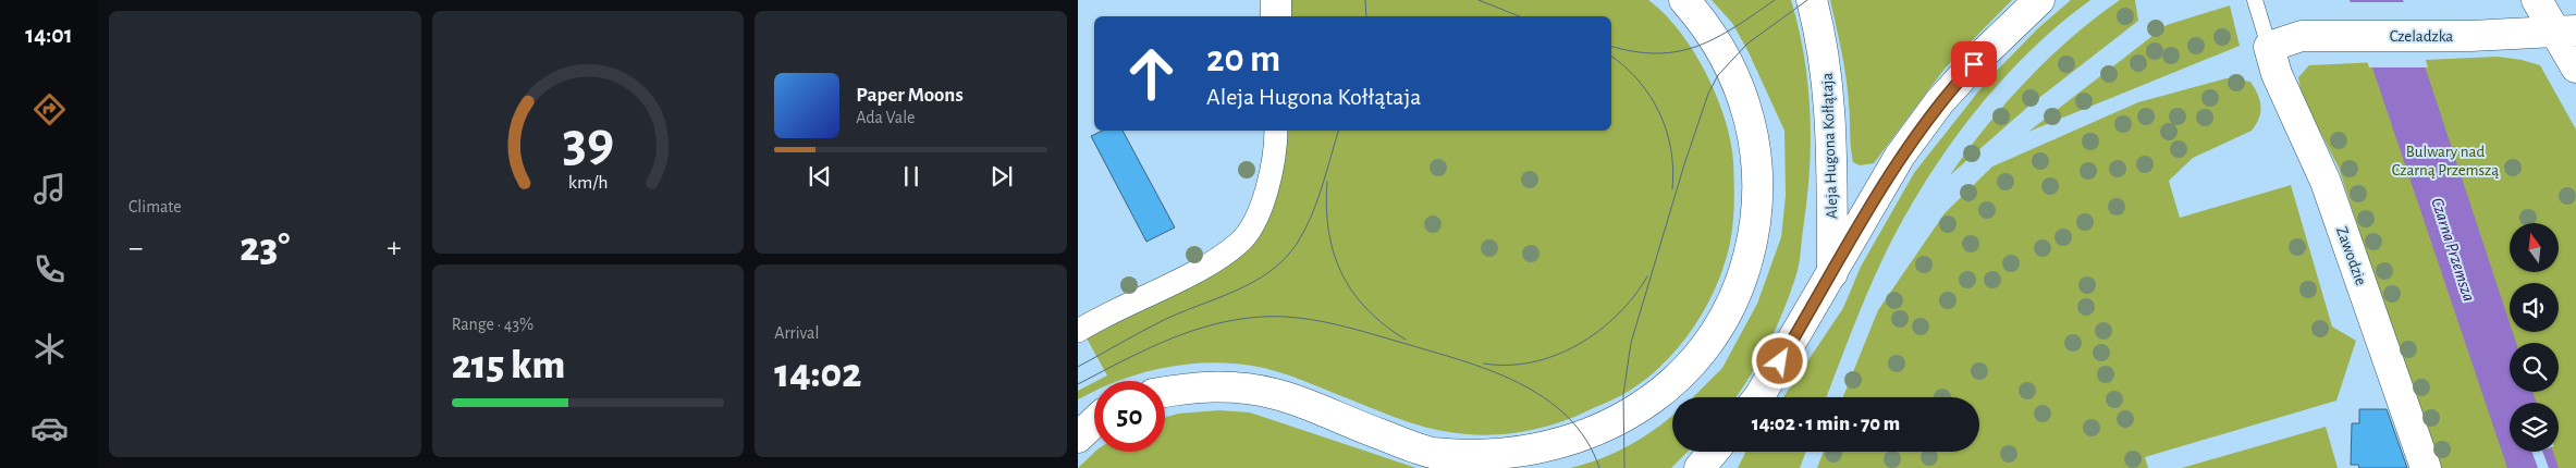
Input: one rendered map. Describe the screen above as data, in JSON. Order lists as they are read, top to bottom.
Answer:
{
  "streets": {
    "main road": ["Czeladzka", "Aleja Hugona Kołłątaja", "Zawodzie"]
  },
  "crossings": [
    ["Czeladzka", "Zawodzie"]
  ],
  "water": ["Czarna Przemsza"],
  "parks": ["Bulwary nad Czarną Przemszą"],
  "north": "top",
  "page": {
    "tabs": "14:01",
    "tile": [
      "Climate",
      ["Range · 43%", "215 km"],
      ["Arrival", "14:02"]
    ],
    "turn": ["20 m", "Aleja Hugona Kołłątaja"],
    "song": ["Paper Moons", "Ada Vale"],
    "heat": ["−", "23°", "+"],
    "limit": "50",
    "trip": "14:02 · 1 min · 70 m",
    "gauge": ["39", "km/h"]
  }
}
